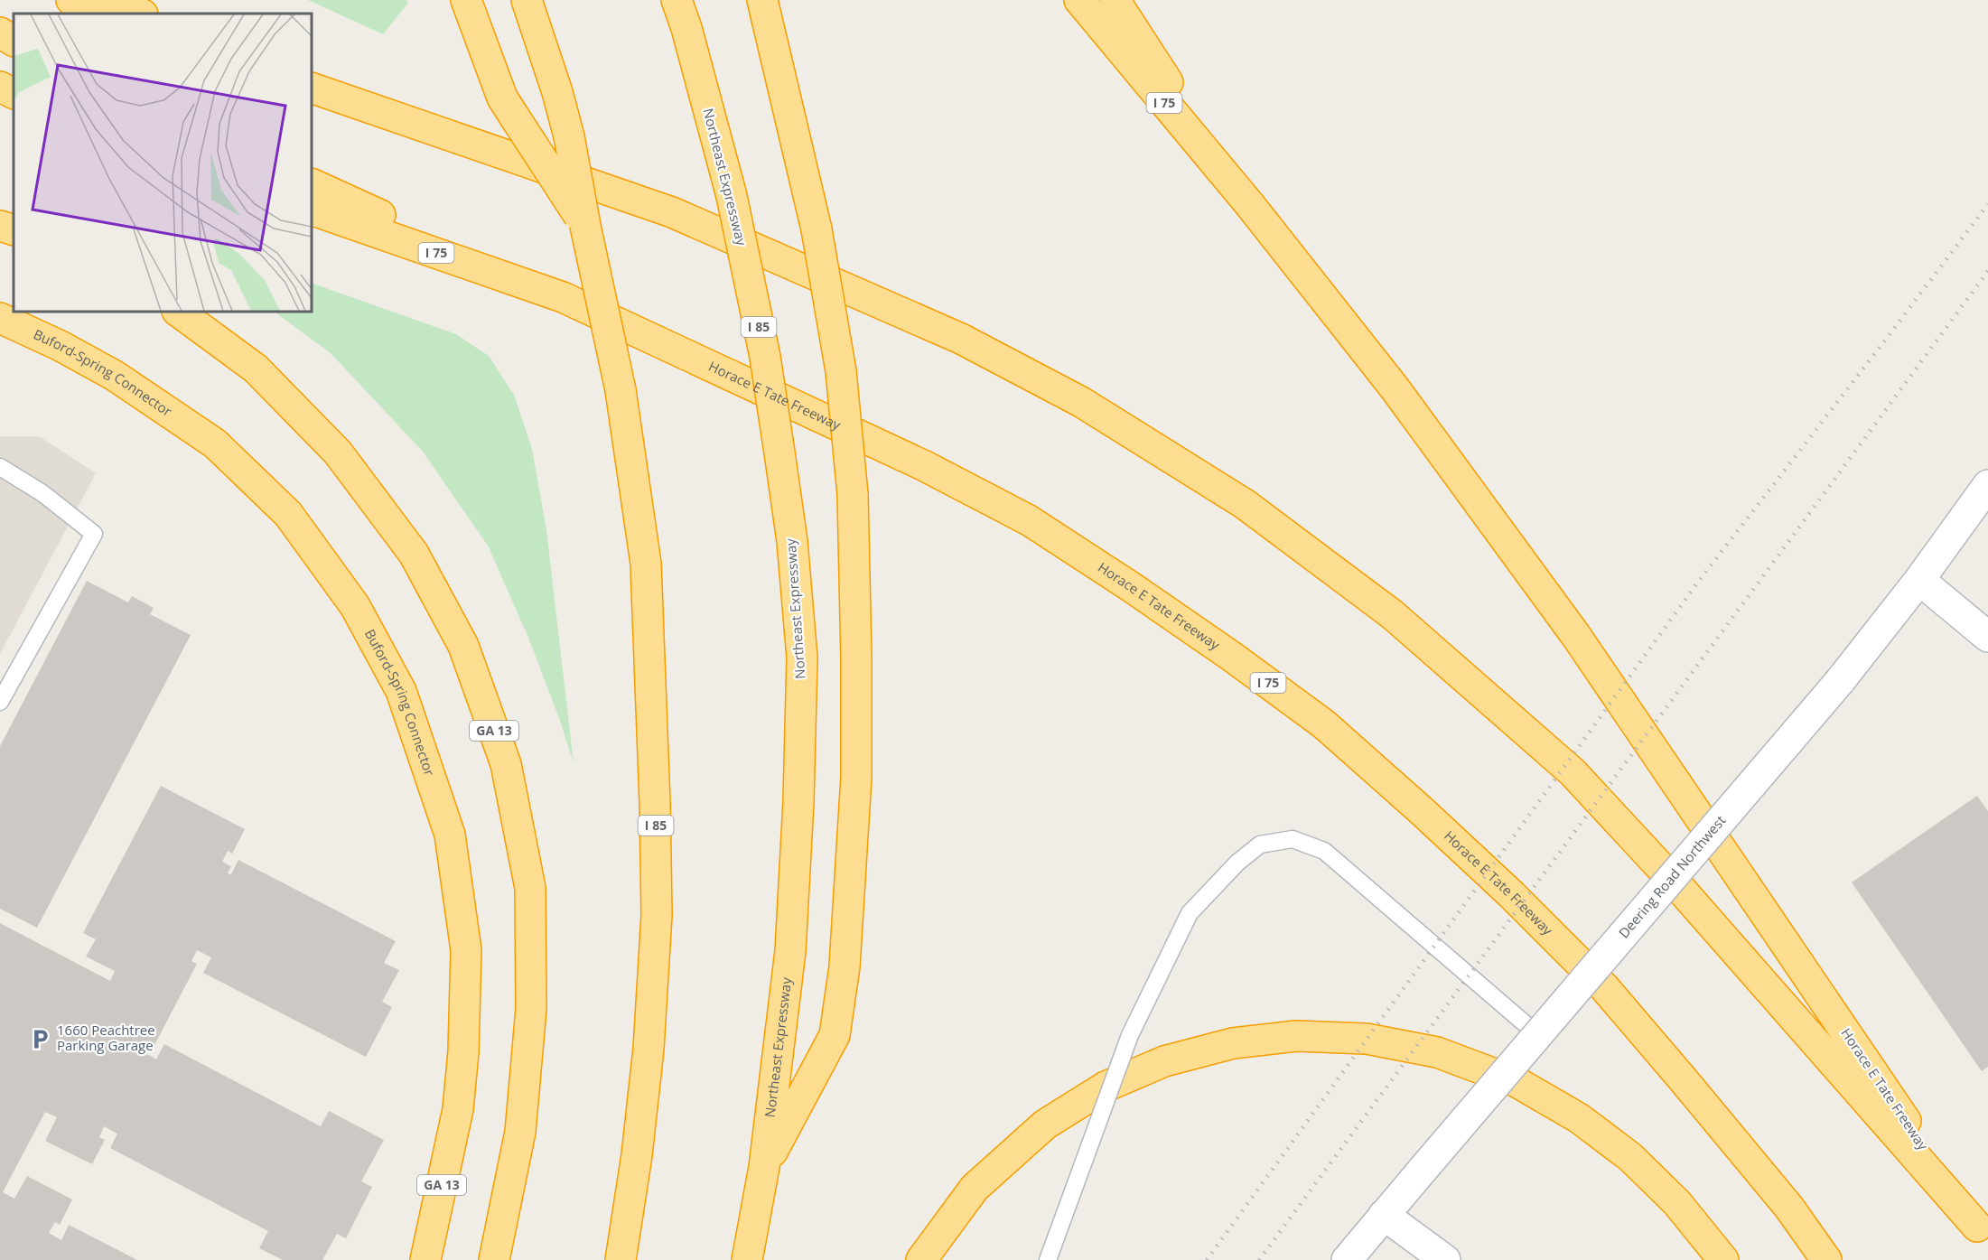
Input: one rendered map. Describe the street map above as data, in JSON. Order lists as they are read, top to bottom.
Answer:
{
  "streets": {
    "highway": [
      "I 75",
      "Northeast Expressway",
      "I 85",
      "Buford-Spring Connector",
      "Horace E Tate Freeway",
      "GA 13"
    ],
    "street": ["Deering Road Northwest"]
  },
  "places": {
    "parking": ["1660 Peachtree Parking Garage"]
  }
}
